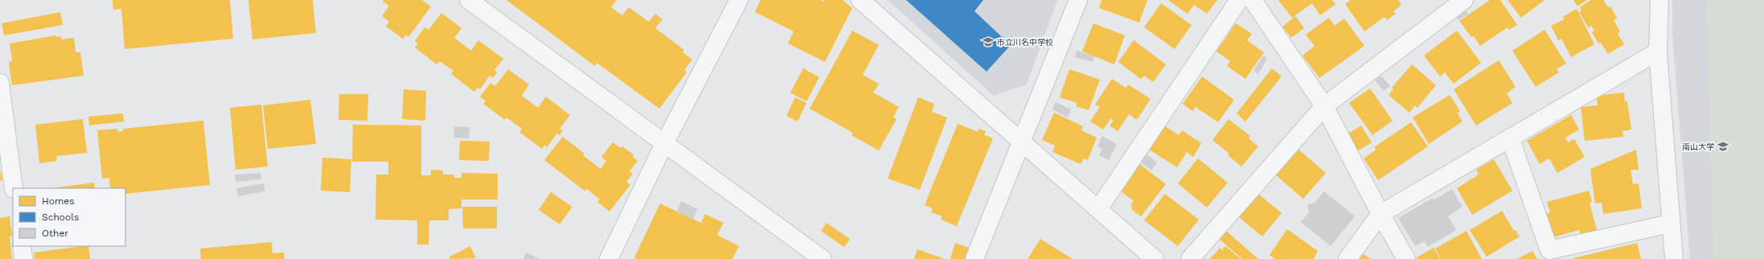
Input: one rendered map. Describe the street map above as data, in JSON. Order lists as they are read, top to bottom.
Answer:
{
  "places": {
    "school or university": ["市立川名中学校", "南山大学"]
  },
  "legend": ["Homes", "Schools", "Other"]
}
